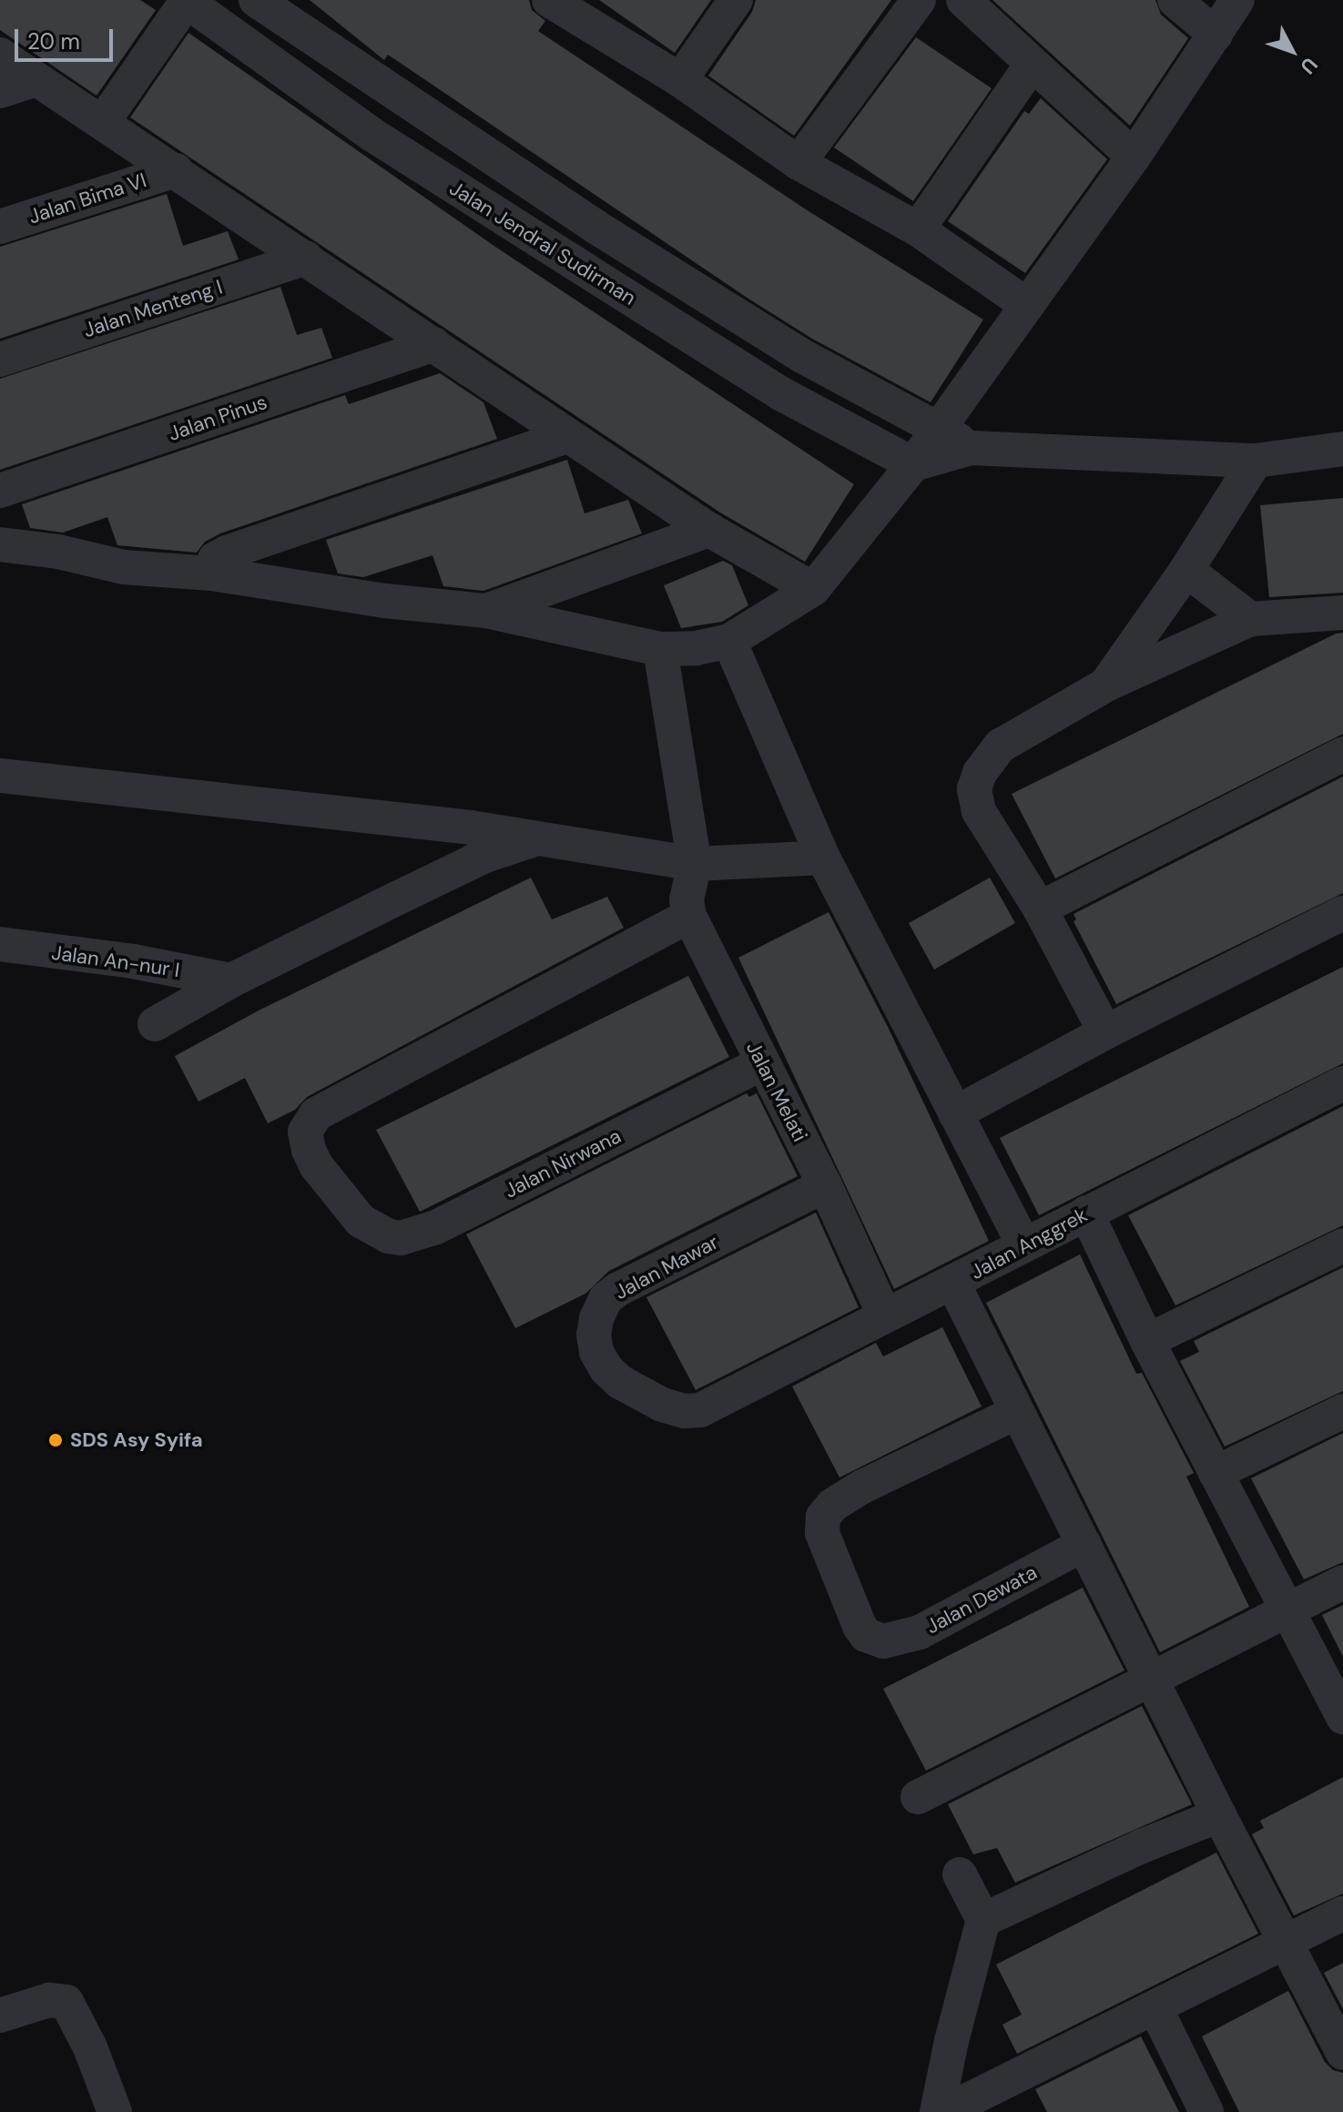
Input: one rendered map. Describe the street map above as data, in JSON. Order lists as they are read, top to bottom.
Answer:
{
  "streets": {
    "street": [
      "Jalan Bima VI",
      "Jalan Jendral Sudirman",
      "Jalan Menteng I",
      "Jalan Pinus",
      "Jalan An-nur I",
      "Jalan Melati",
      "Jalan Nirwana",
      "Jalan Anggrek",
      "Jalan Mawar",
      "Jalan Dewata"
    ]
  },
  "crossings": [
    ["Jalan Melati", "Jalan Nirwana"],
    ["Jalan Melati", "Jalan Anggrek"],
    ["Jalan Melati", "Jalan Mawar"],
    ["Jalan Anggrek", "Jalan Mawar"]
  ],
  "places": ["SDS Asy Syifa"],
  "scale_bar": "20 m",
  "north": "bottom right"
}
